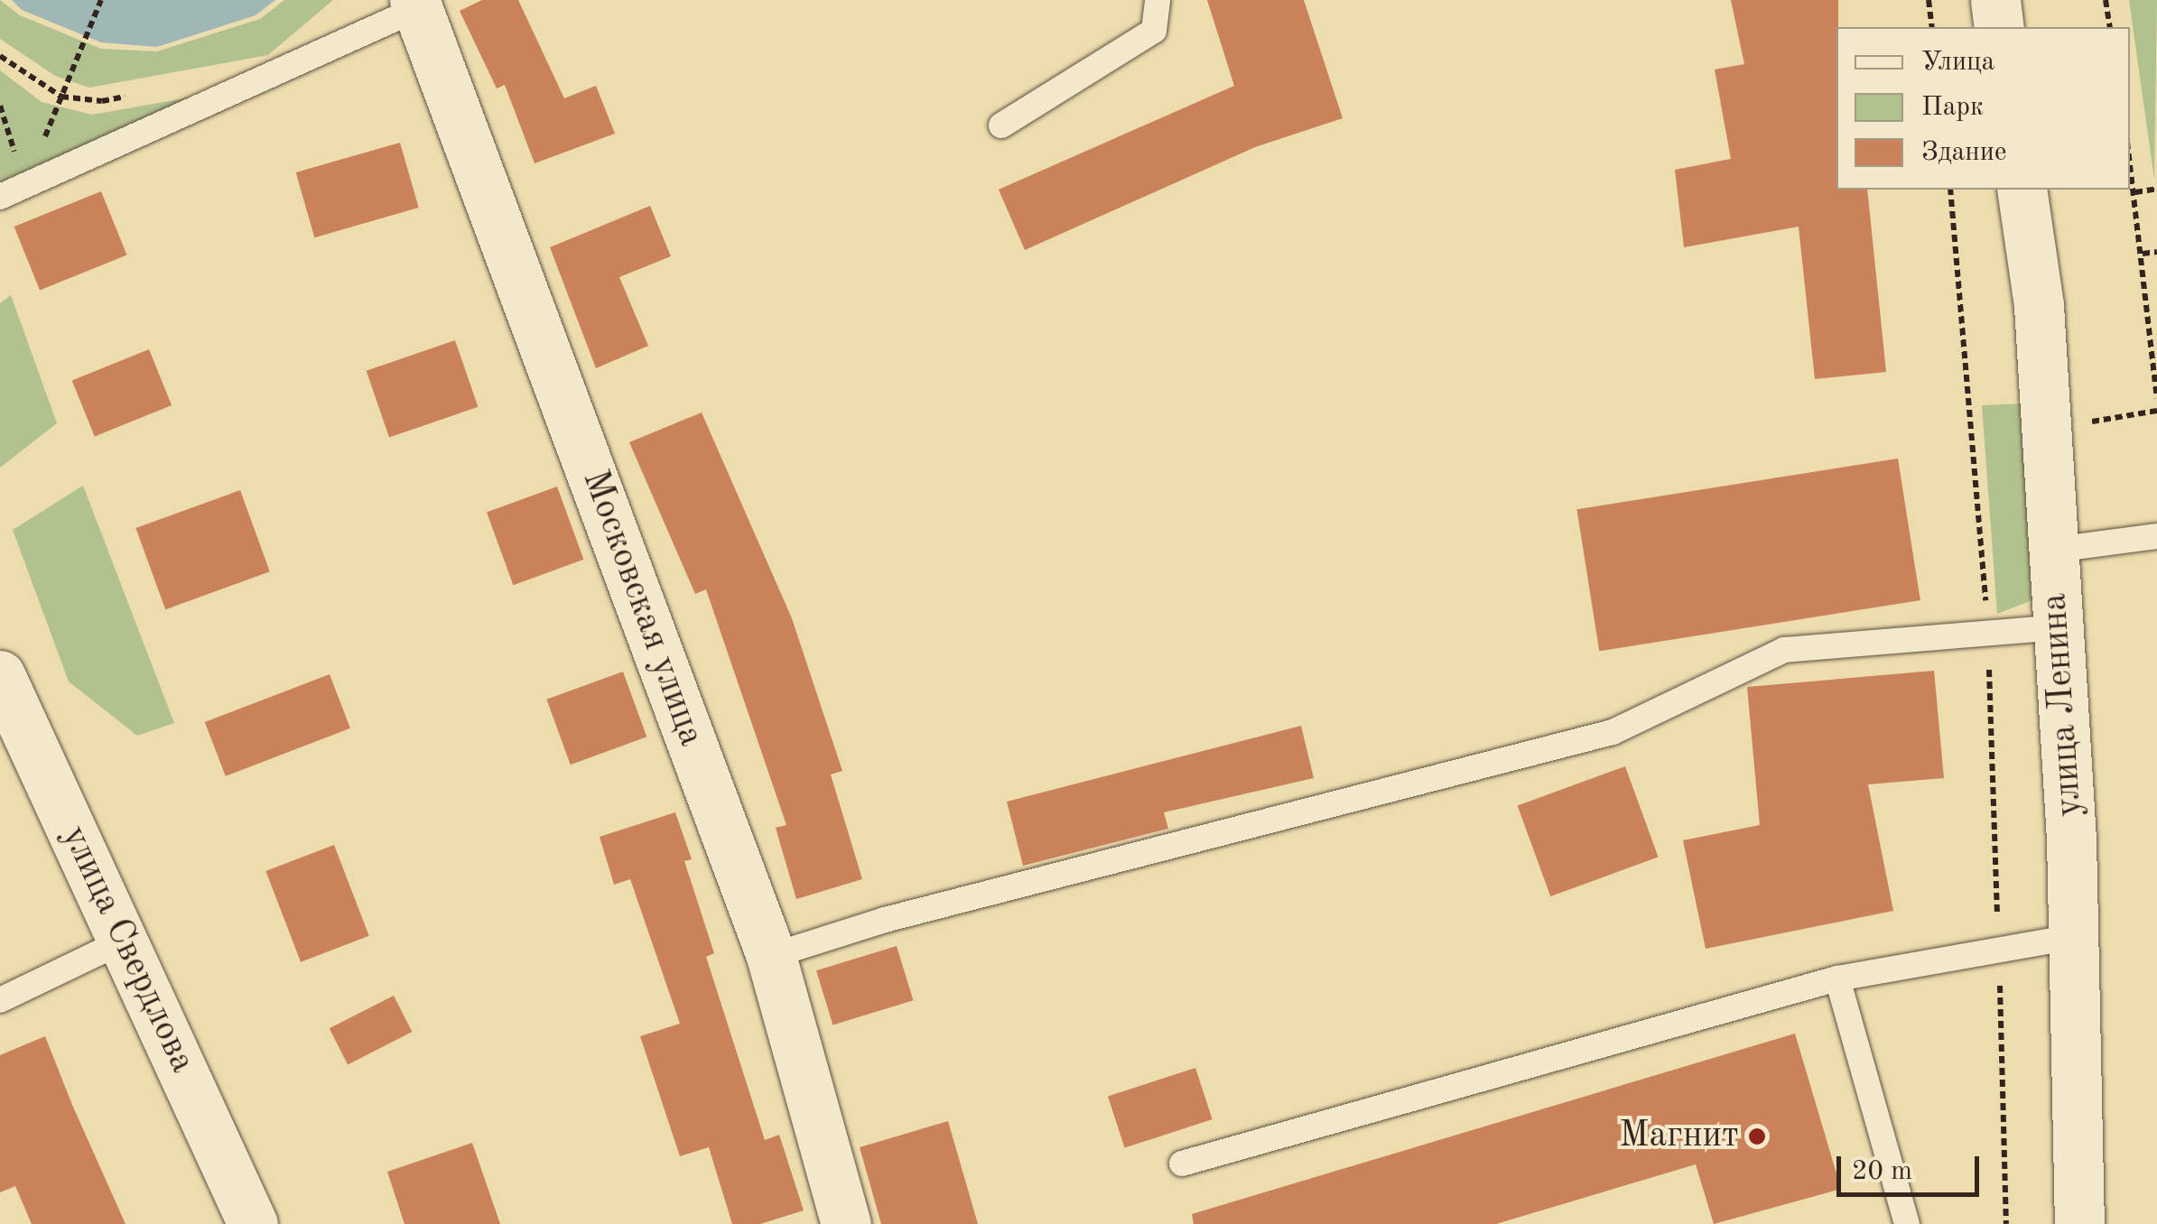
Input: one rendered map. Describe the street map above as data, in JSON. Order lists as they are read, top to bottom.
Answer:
{
  "streets": {
    "street": ["Московская улица", "улица Ленина", "улица Свердлова"]
  },
  "places": ["Магнит"],
  "legend": ["Улица", "Парк", "Здание"],
  "scale_bar": "20 m"
}
